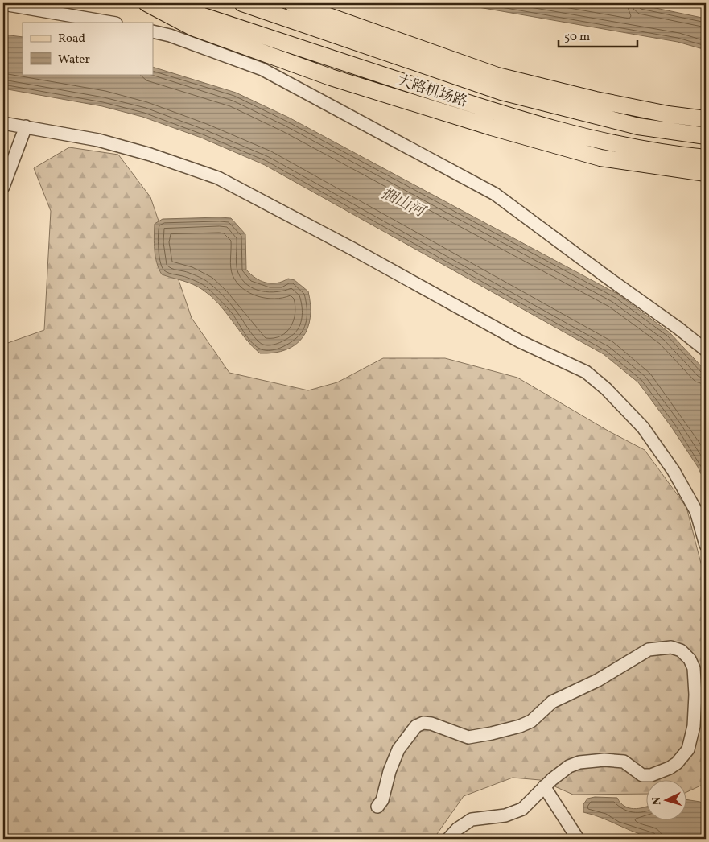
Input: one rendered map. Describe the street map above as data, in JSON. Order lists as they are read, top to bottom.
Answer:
{
  "streets": {
    "main road": ["大路机场路"]
  },
  "water": ["捆山河"],
  "legend": ["Road", "Water"],
  "scale_bar": "50 m",
  "north": "left"
}
